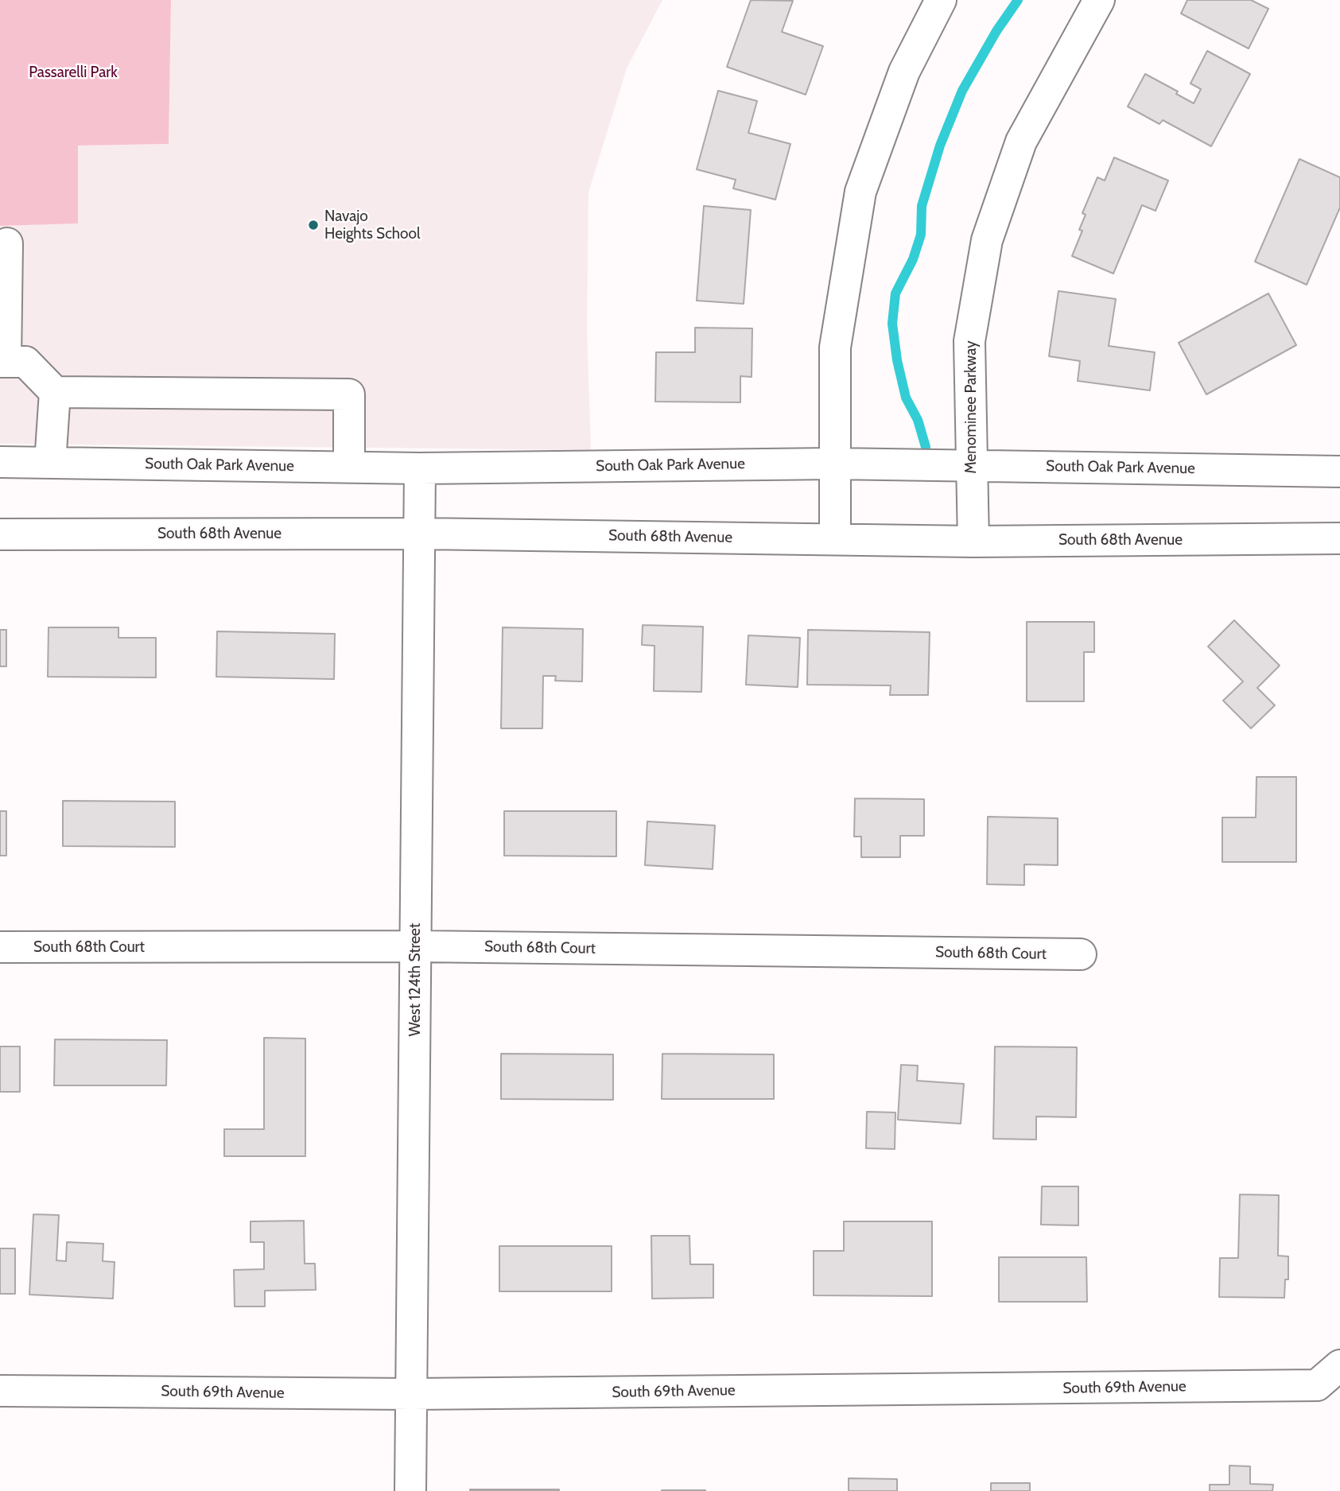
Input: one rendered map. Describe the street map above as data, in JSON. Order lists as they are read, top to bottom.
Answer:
{
  "streets": {
    "street": [
      "Menominee Parkway",
      "South Oak Park Avenue",
      "South 68th Avenue",
      "South 68th Court",
      "West 124th Street",
      "South 69th Avenue"
    ]
  },
  "crossings": [
    ["Menominee Parkway", "South Oak Park Avenue"],
    ["Menominee Parkway", "South 68th Avenue"],
    ["South Oak Park Avenue", "West 124th Street"],
    ["South 68th Avenue", "West 124th Street"],
    ["South 68th Court", "West 124th Street"],
    ["West 124th Street", "South 69th Avenue"]
  ],
  "parks": ["Passarelli Park"],
  "places": ["Navajo Heights School"]
}
